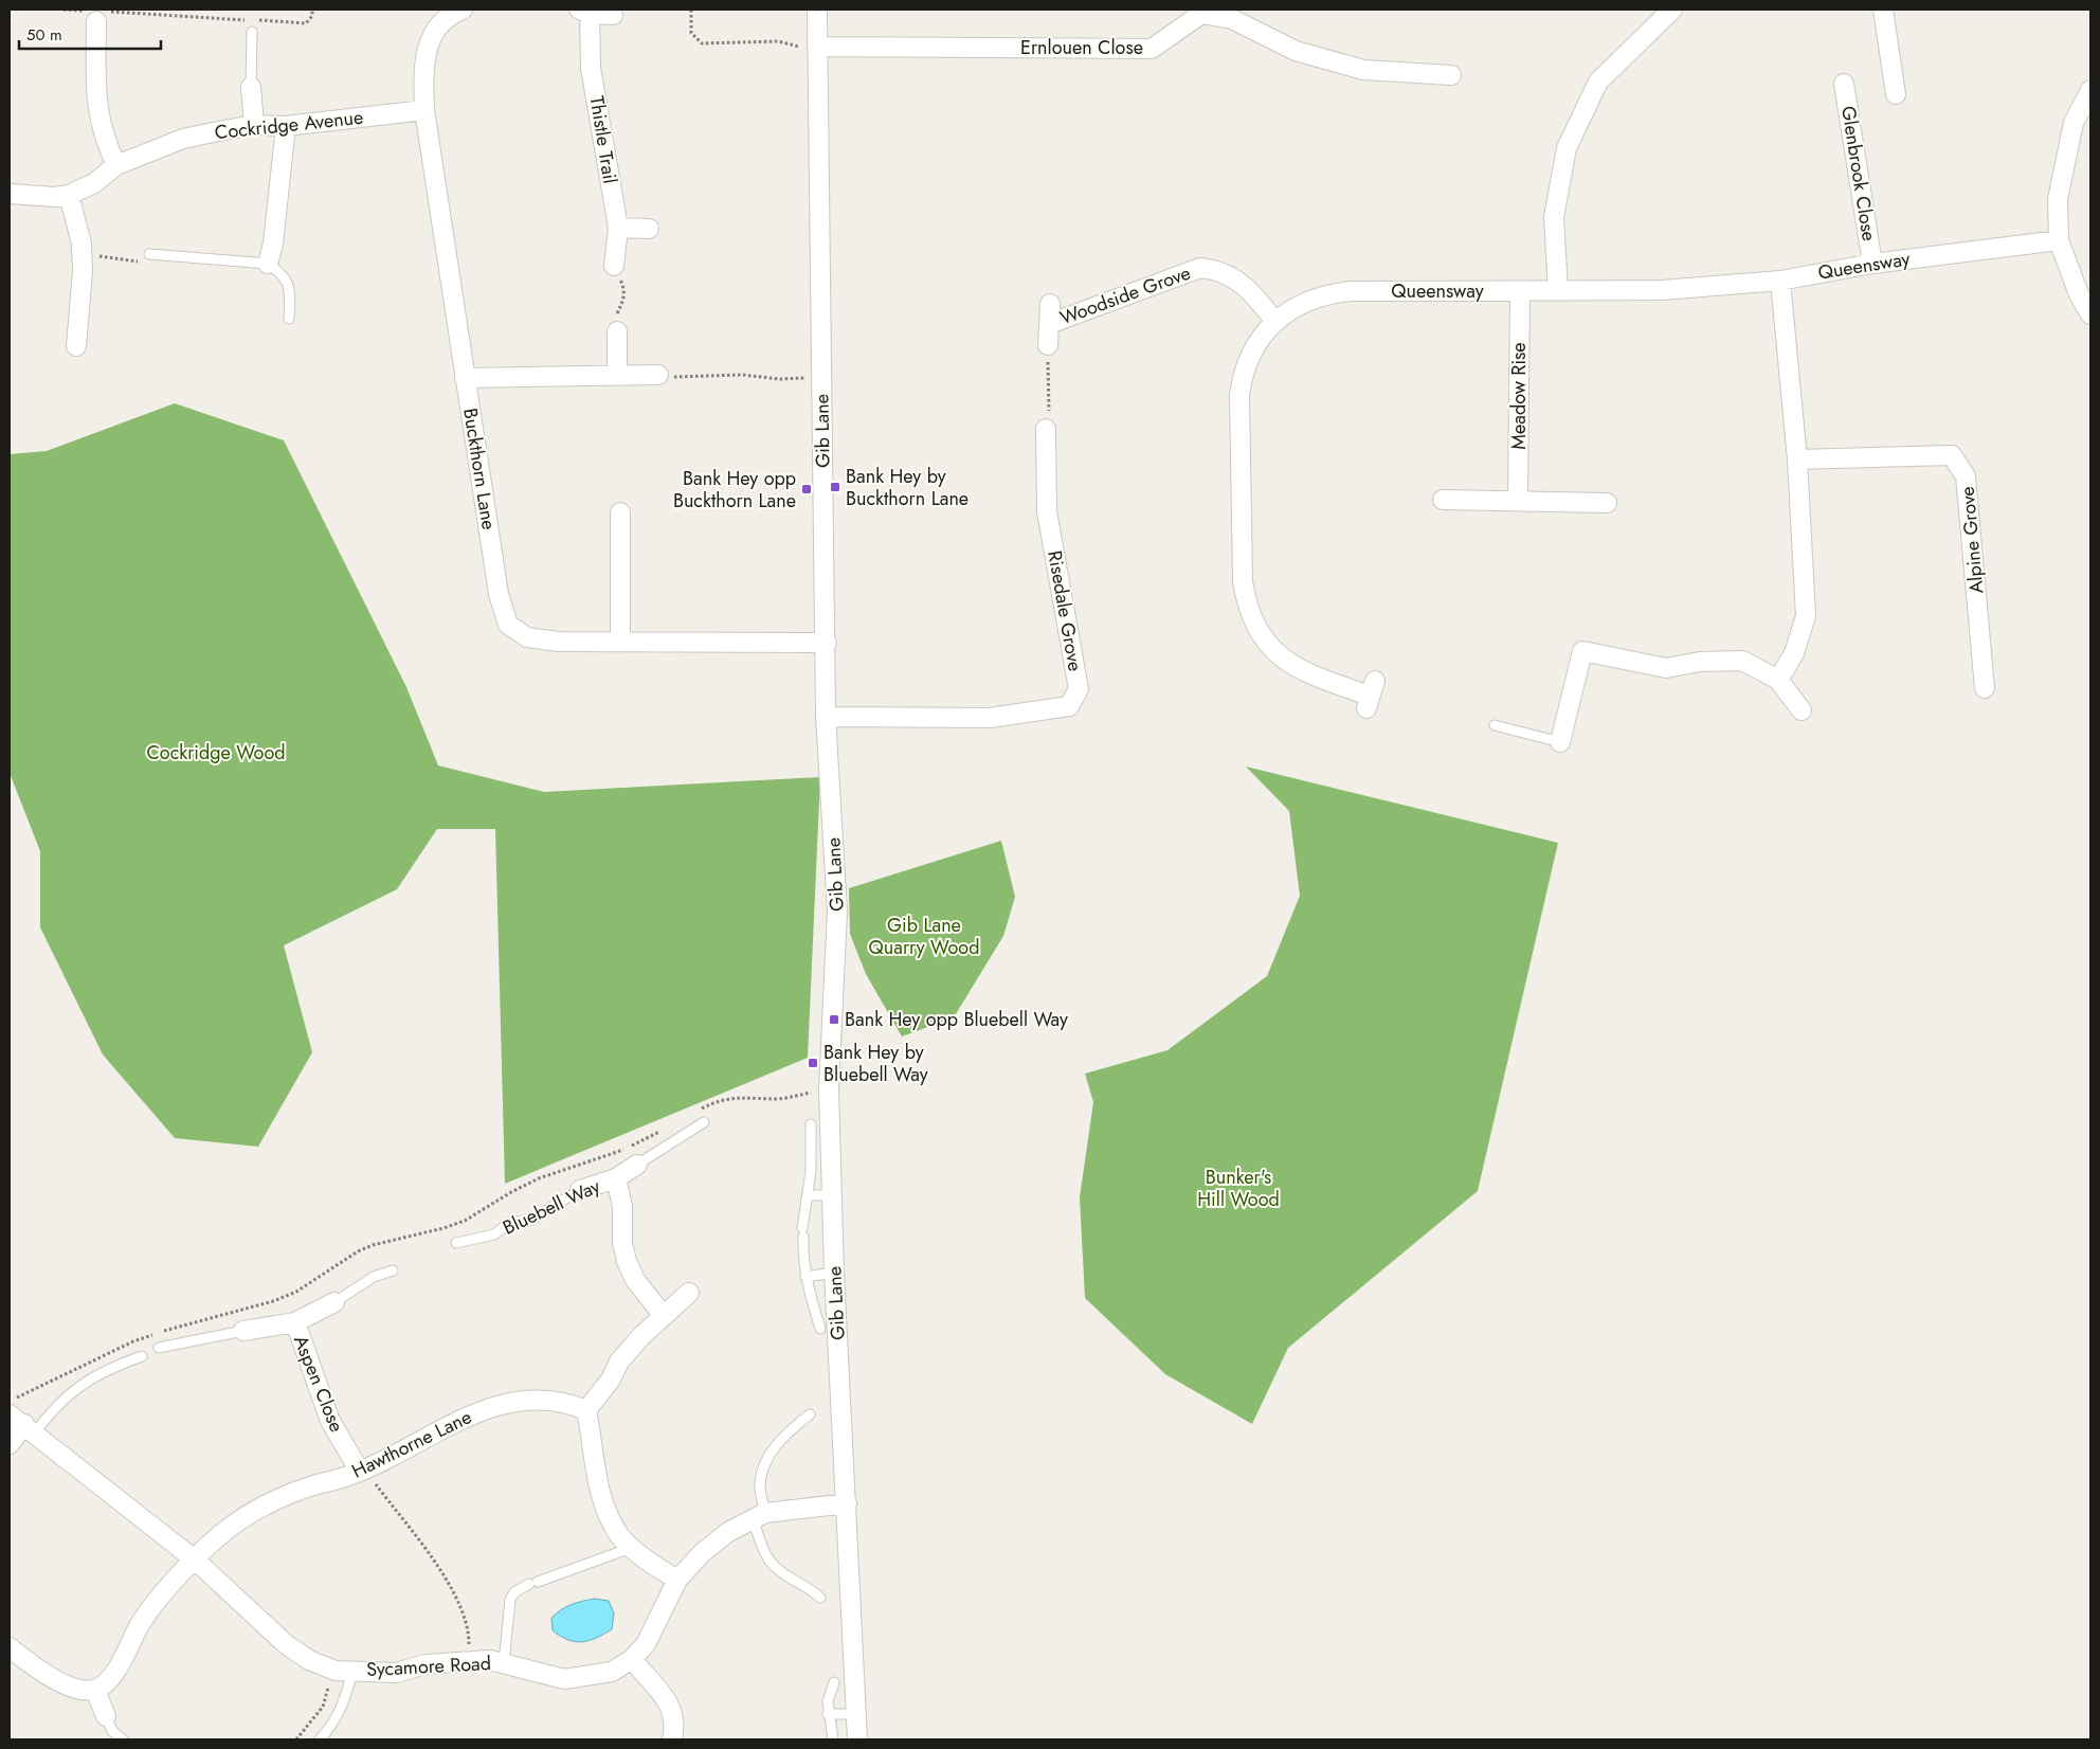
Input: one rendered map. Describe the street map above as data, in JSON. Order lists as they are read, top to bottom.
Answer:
{
  "streets": {
    "street": [
      "Ernlouen Close",
      "Cockridge Avenue",
      "Thistle Trail",
      "Glenbrook Close",
      "Queensway",
      "Woodside Grove",
      "Meadow Rise",
      "Gib Lane",
      "Buckthorn Lane",
      "Alpine Grove",
      "Risedale Grove",
      "Bluebell Way",
      "Aspen Close",
      "Hawthorne Lane",
      "Sycamore Road"
    ]
  },
  "crossings": [
    ["Ernlouen Close", "Gib Lane"],
    ["Cockridge Avenue", "Buckthorn Lane"],
    ["Glenbrook Close", "Queensway"],
    ["Queensway", "Woodside Grove"],
    ["Queensway", "Meadow Rise"],
    ["Gib Lane", "Buckthorn Lane"],
    ["Gib Lane", "Risedale Grove"],
    ["Gib Lane", "Sycamore Road"],
    ["Aspen Close", "Hawthorne Lane"],
    ["Hawthorne Lane", "Sycamore Road"]
  ],
  "parks": ["Cockridge Wood", "Gib Lane Quarry Wood", "Bunker's Hill Wood"],
  "places": {
    "transit": [
      "Bank Hey by Buckthorn Lane",
      "Bank Hey opp Buckthorn Lane",
      "Bank Hey opp Bluebell Way",
      "Bank Hey by Bluebell Way"
    ]
  },
  "scale_bar": "50 m"
}
